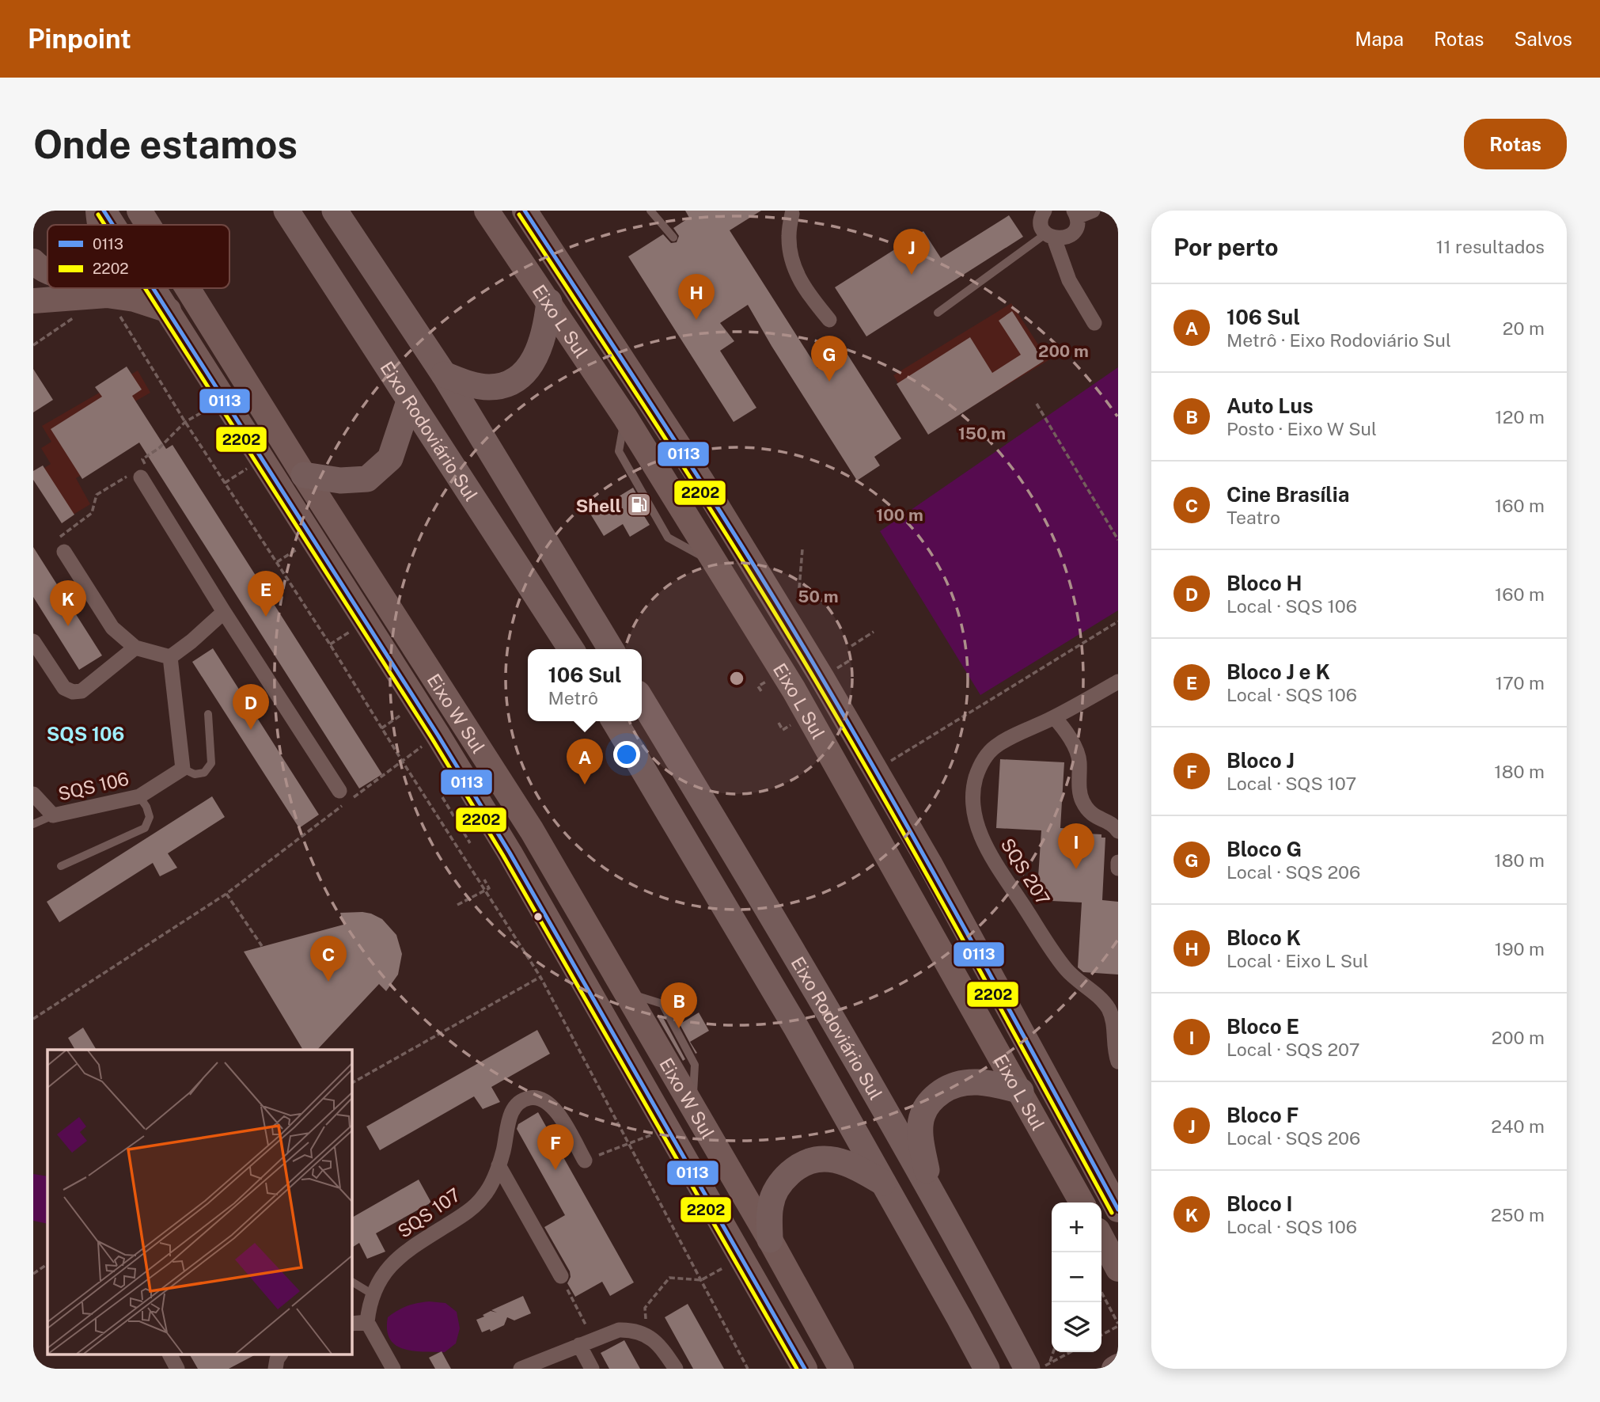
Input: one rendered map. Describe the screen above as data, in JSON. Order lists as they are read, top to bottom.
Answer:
{
  "streets": {
    "highway": ["Eixo Rodoviário Sul"],
    "main road": ["Eixo L Sul", "Eixo W Sul"],
    "street": ["SQS 106", "SQS 207", "SQS 107"]
  },
  "districts": ["SQS 106"],
  "places": {
    "fuel station": ["Shell"]
  },
  "lines": ["transit line 0113", "transit line 2202"],
  "legend": ["0113", "2202"],
  "page": {
    "header": "Pinpoint",
    "nav": ["Mapa", "Rotas", "Salvos"],
    "buttons": "Rotas",
    "title": "Onde estamos",
    "heading": ["Por perto", "11 resultados"],
    "pins": [
      "J",
      "H",
      "G",
      "E",
      "K",
      "D",
      "A",
      "I",
      "C",
      "B",
      "F"
    ],
    "list": [
      {
        "mark": "A",
        "name": "106 Sul",
        "note": "Metrô · Eixo Rodoviário Sul",
        "value": "20 m"
      },
      {
        "mark": "B",
        "name": "Auto Lus",
        "note": "Posto · Eixo W Sul",
        "value": "120 m"
      },
      {
        "mark": "C",
        "name": "Cine Brasília",
        "note": "Teatro",
        "value": "160 m"
      },
      {
        "mark": "D",
        "name": "Bloco H",
        "note": "Local · SQS 106",
        "value": "160 m"
      },
      {
        "mark": "E",
        "name": "Bloco J e K",
        "note": "Local · SQS 106",
        "value": "170 m"
      },
      {
        "mark": "F",
        "name": "Bloco J",
        "note": "Local · SQS 107",
        "value": "180 m"
      },
      {
        "mark": "G",
        "name": "Bloco G",
        "note": "Local · SQS 206",
        "value": "180 m"
      },
      {
        "mark": "H",
        "name": "Bloco K",
        "note": "Local · Eixo L Sul",
        "value": "190 m"
      },
      {
        "mark": "I",
        "name": "Bloco E",
        "note": "Local · SQS 207",
        "value": "200 m"
      },
      {
        "mark": "J",
        "name": "Bloco F",
        "note": "Local · SQS 206",
        "value": "240 m"
      },
      {
        "mark": "K",
        "name": "Bloco I",
        "note": "Local · SQS 106",
        "value": "250 m"
      }
    ],
    "popup": ["106 Sul", "Metrô"],
    "map_buttons": ["+", "−"]
  },
  "rings": [
    "200 m",
    "150 m",
    "100 m",
    "50 m"
  ]
}
